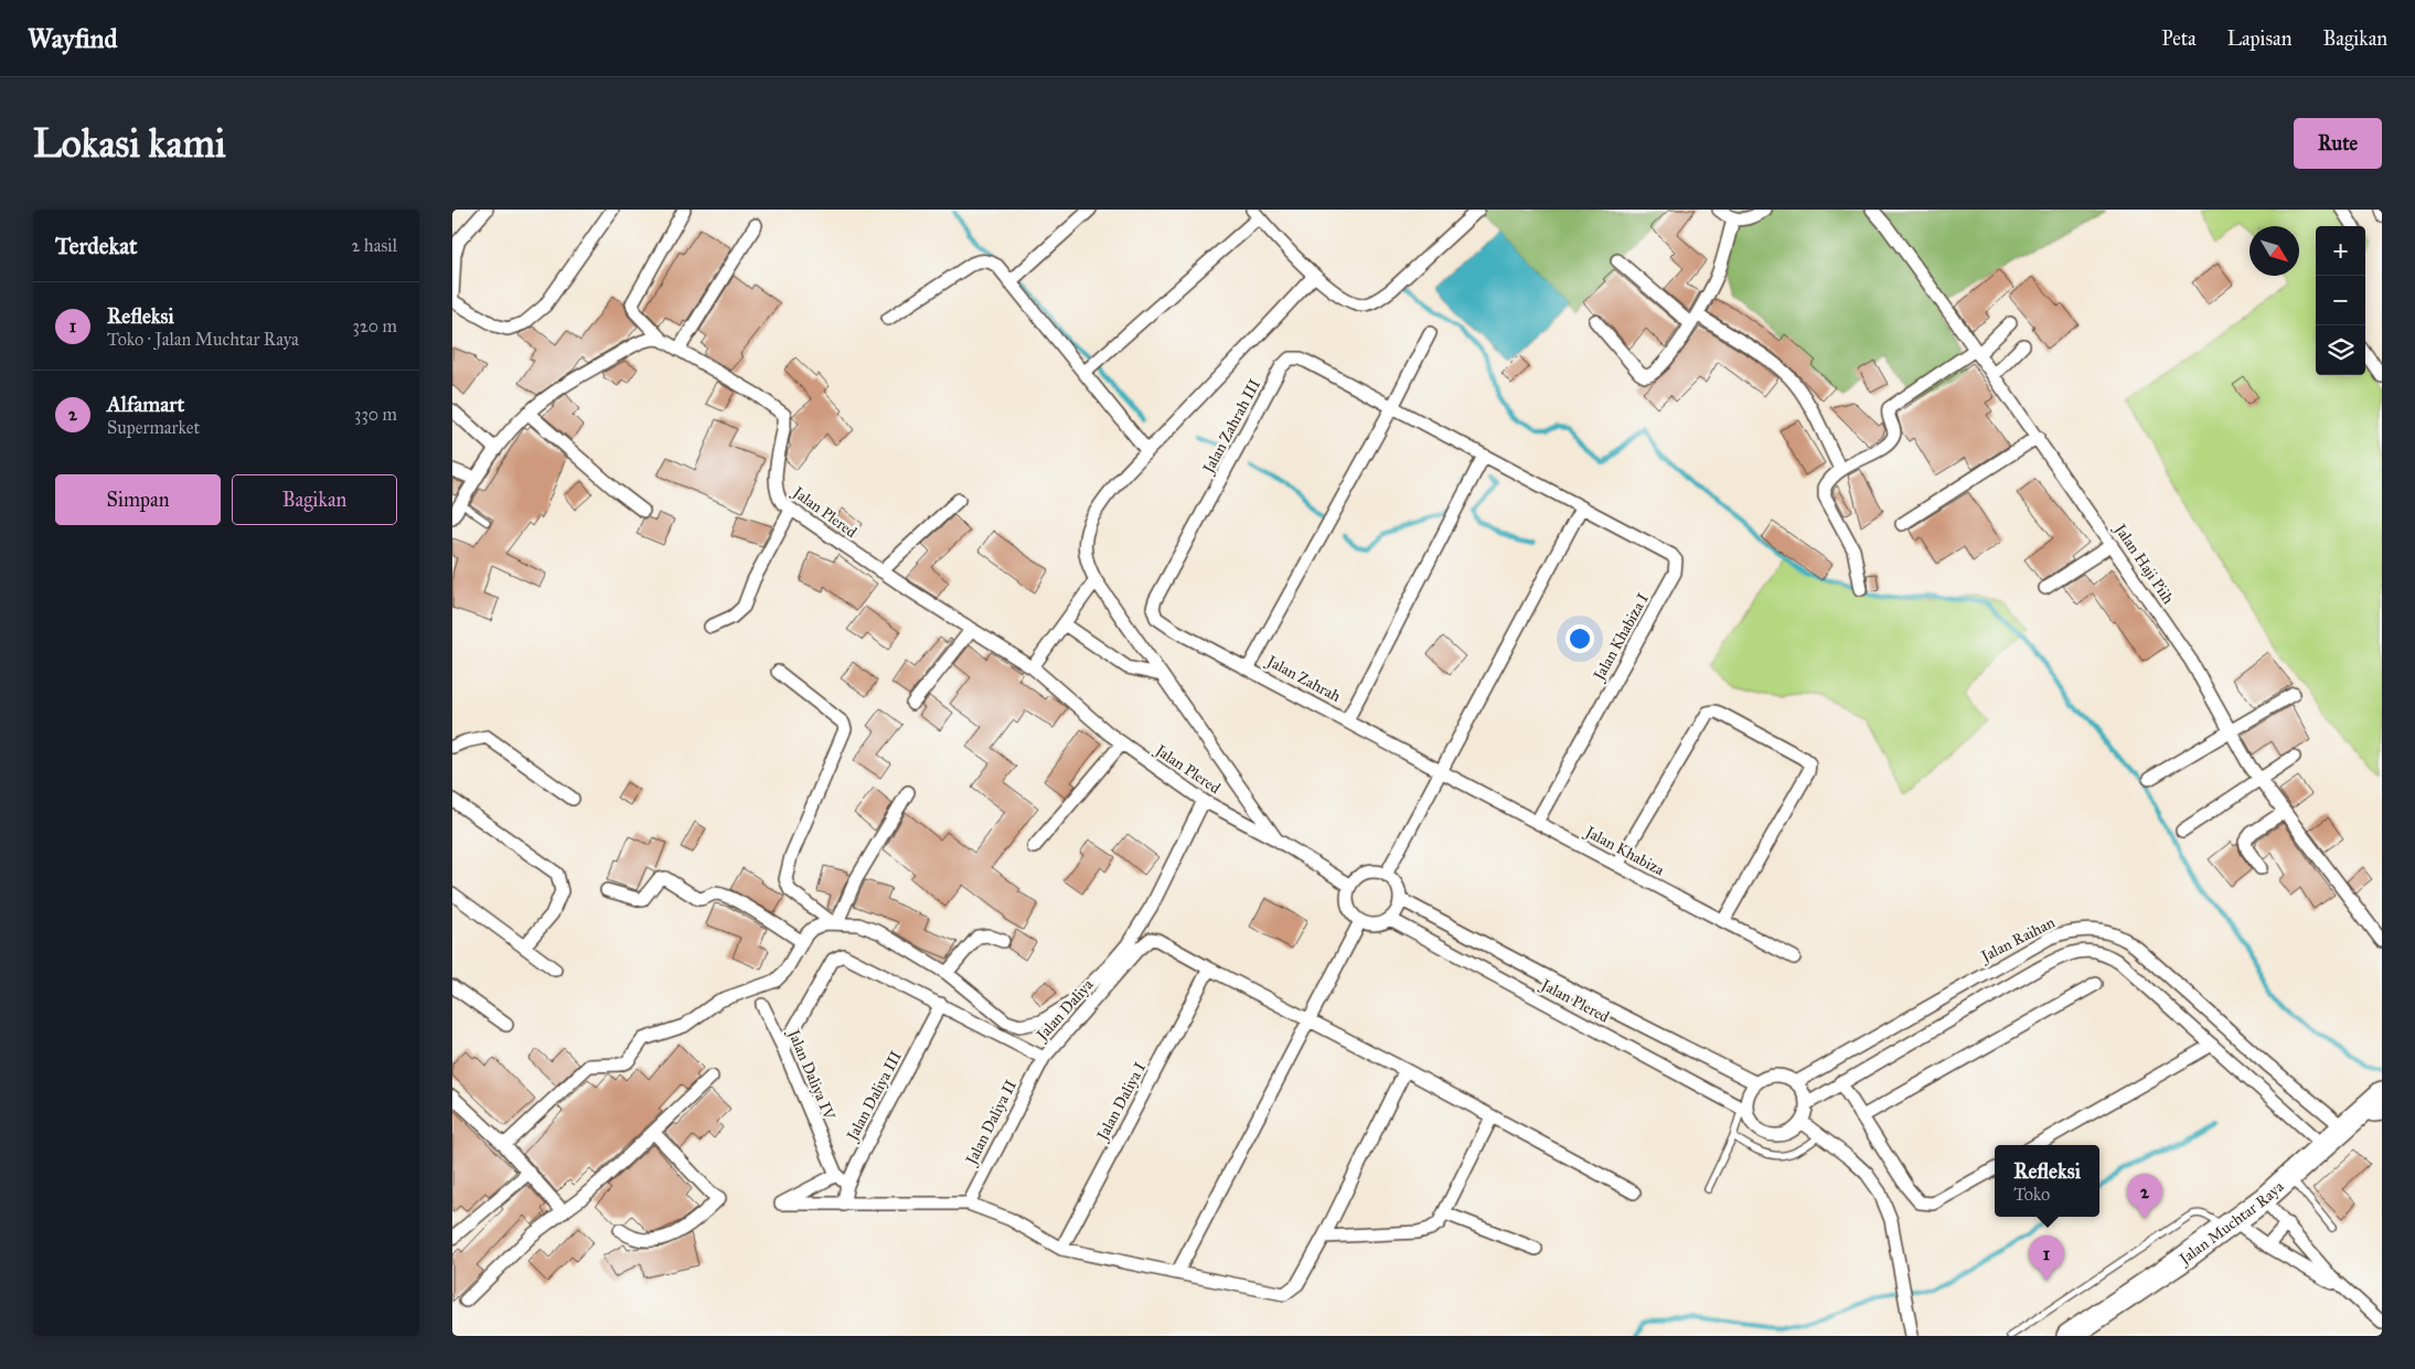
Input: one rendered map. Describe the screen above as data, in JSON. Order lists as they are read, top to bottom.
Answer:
{
  "streets": {
    "highway": ["Jalan Muchtar Raya"],
    "street": [
      "Jalan Zahrah III",
      "Jalan Plered",
      "Jalan Haji Piih",
      "Jalan Khabiza I",
      "Jalan Zahrah",
      "Jalan Khabiza",
      "Jalan Raihan",
      "Jalan Daliya",
      "Jalan Daliya IV",
      "Jalan Daliya III",
      "Jalan Daliya I",
      "Jalan Daliya II"
    ]
  },
  "crossings": [
    ["Jalan Zahrah III", "Jalan Zahrah"],
    ["Jalan Plered", "Jalan Raihan"],
    ["Jalan Khabiza I", "Jalan Khabiza"],
    ["Jalan Zahrah", "Jalan Khabiza"],
    ["Jalan Raihan", "Jalan Muchtar Raya"],
    ["Jalan Daliya", "Jalan Daliya IV"],
    ["Jalan Daliya", "Jalan Daliya III"],
    ["Jalan Daliya", "Jalan Daliya I"],
    ["Jalan Daliya", "Jalan Daliya II"],
    ["Jalan Daliya IV", "Jalan Daliya III"]
  ],
  "north": "bottom right",
  "page": {
    "header": "Wayfind",
    "nav": ["Peta", "Lapisan", "Bagikan"],
    "buttons": [
      "Rute",
      ["Simpan", "Bagikan"]
    ],
    "title": "Lokasi kami",
    "heading": ["Terdekat", "2 hasil"],
    "map_buttons": ["+", "−"],
    "list": [
      {
        "mark": "1",
        "name": "Refleksi",
        "note": "Toko · Jalan Muchtar Raya",
        "value": "320 m"
      },
      {
        "mark": "2",
        "name": "Alfamart",
        "note": "Supermarket",
        "value": "330 m"
      }
    ],
    "popup": ["Refleksi", "Toko"],
    "pins": ["2", "1"]
  }
}
